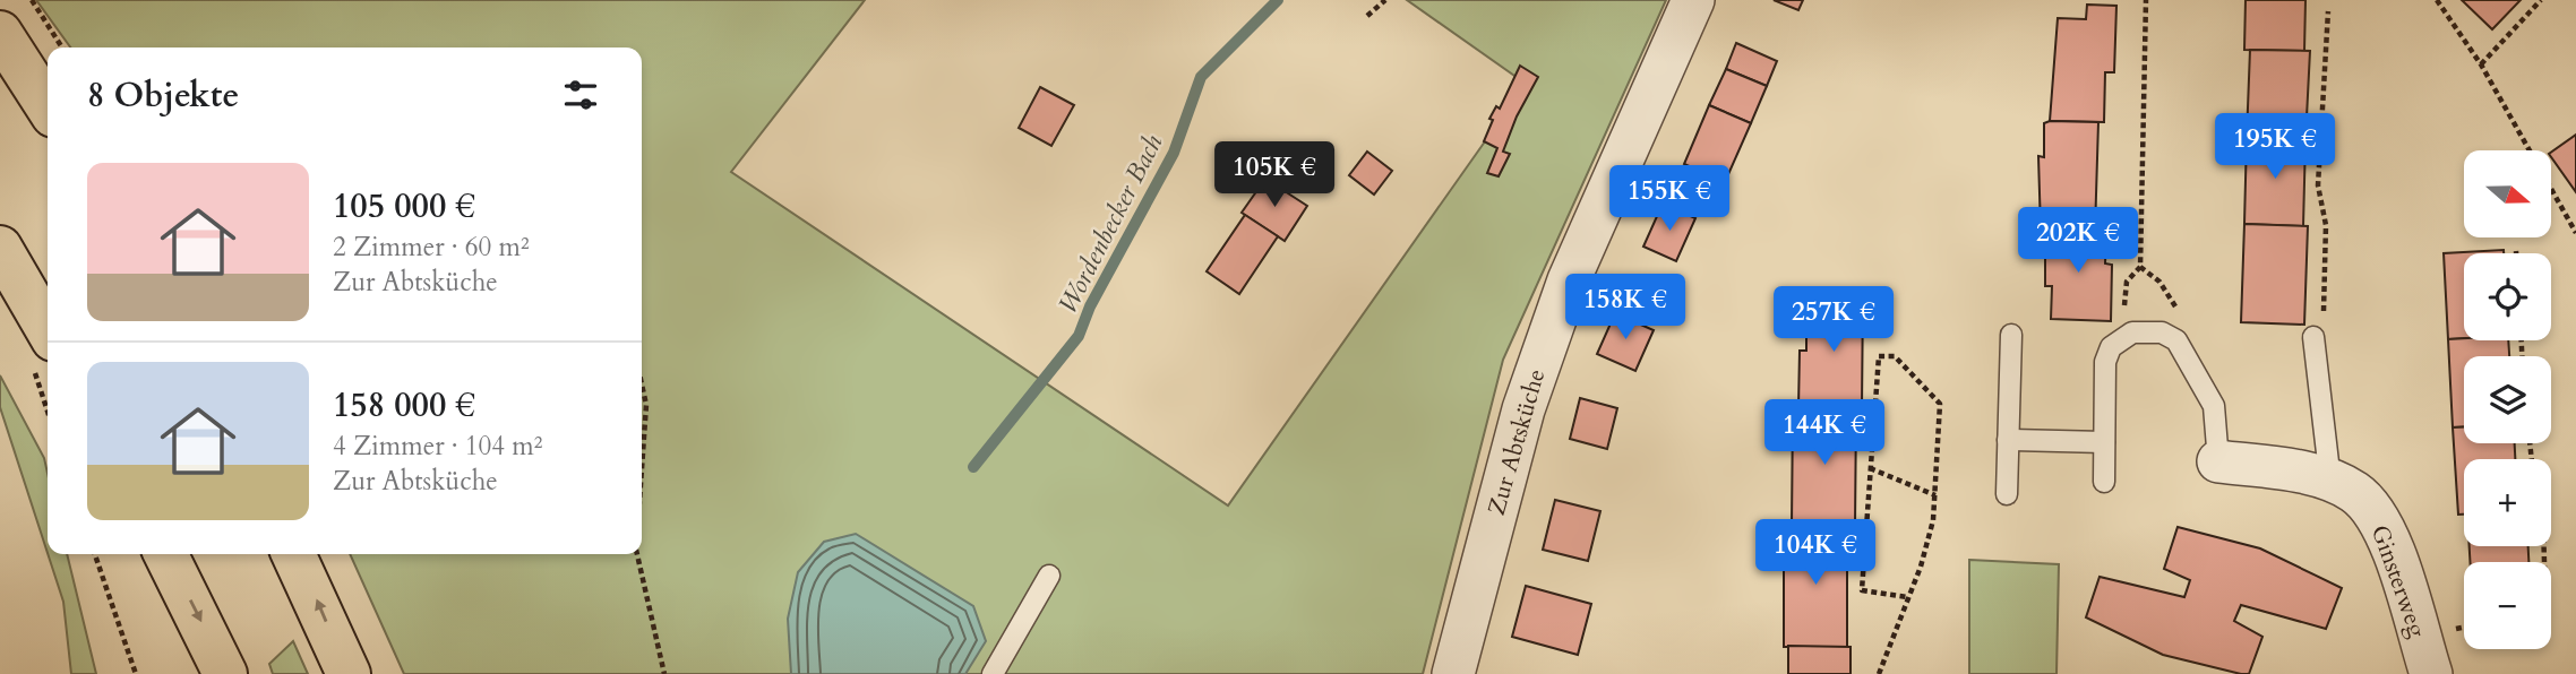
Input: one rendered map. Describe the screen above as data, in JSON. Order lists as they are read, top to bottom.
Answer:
{
  "streets": {
    "street": ["Zur Abtsküche", "Ginsterweg"]
  },
  "water": ["Wordenbecker Bach"],
  "north": "right",
  "page": {
    "heading": "8 Objekte",
    "price": [
      "195K €",
      "105K €",
      "155K €",
      "202K €",
      "158K €",
      "257K €",
      "144K €",
      "104K €"
    ],
    "list": [
      {
        "name": "105 000 €",
        "note": "2 Zimmer · 60 m² · Zur Abtsküche"
      },
      {
        "name": "158 000 €",
        "note": "4 Zimmer · 104 m² · Zur Abtsküche"
      }
    ],
    "map_buttons": ["+", "−"]
  }
}
